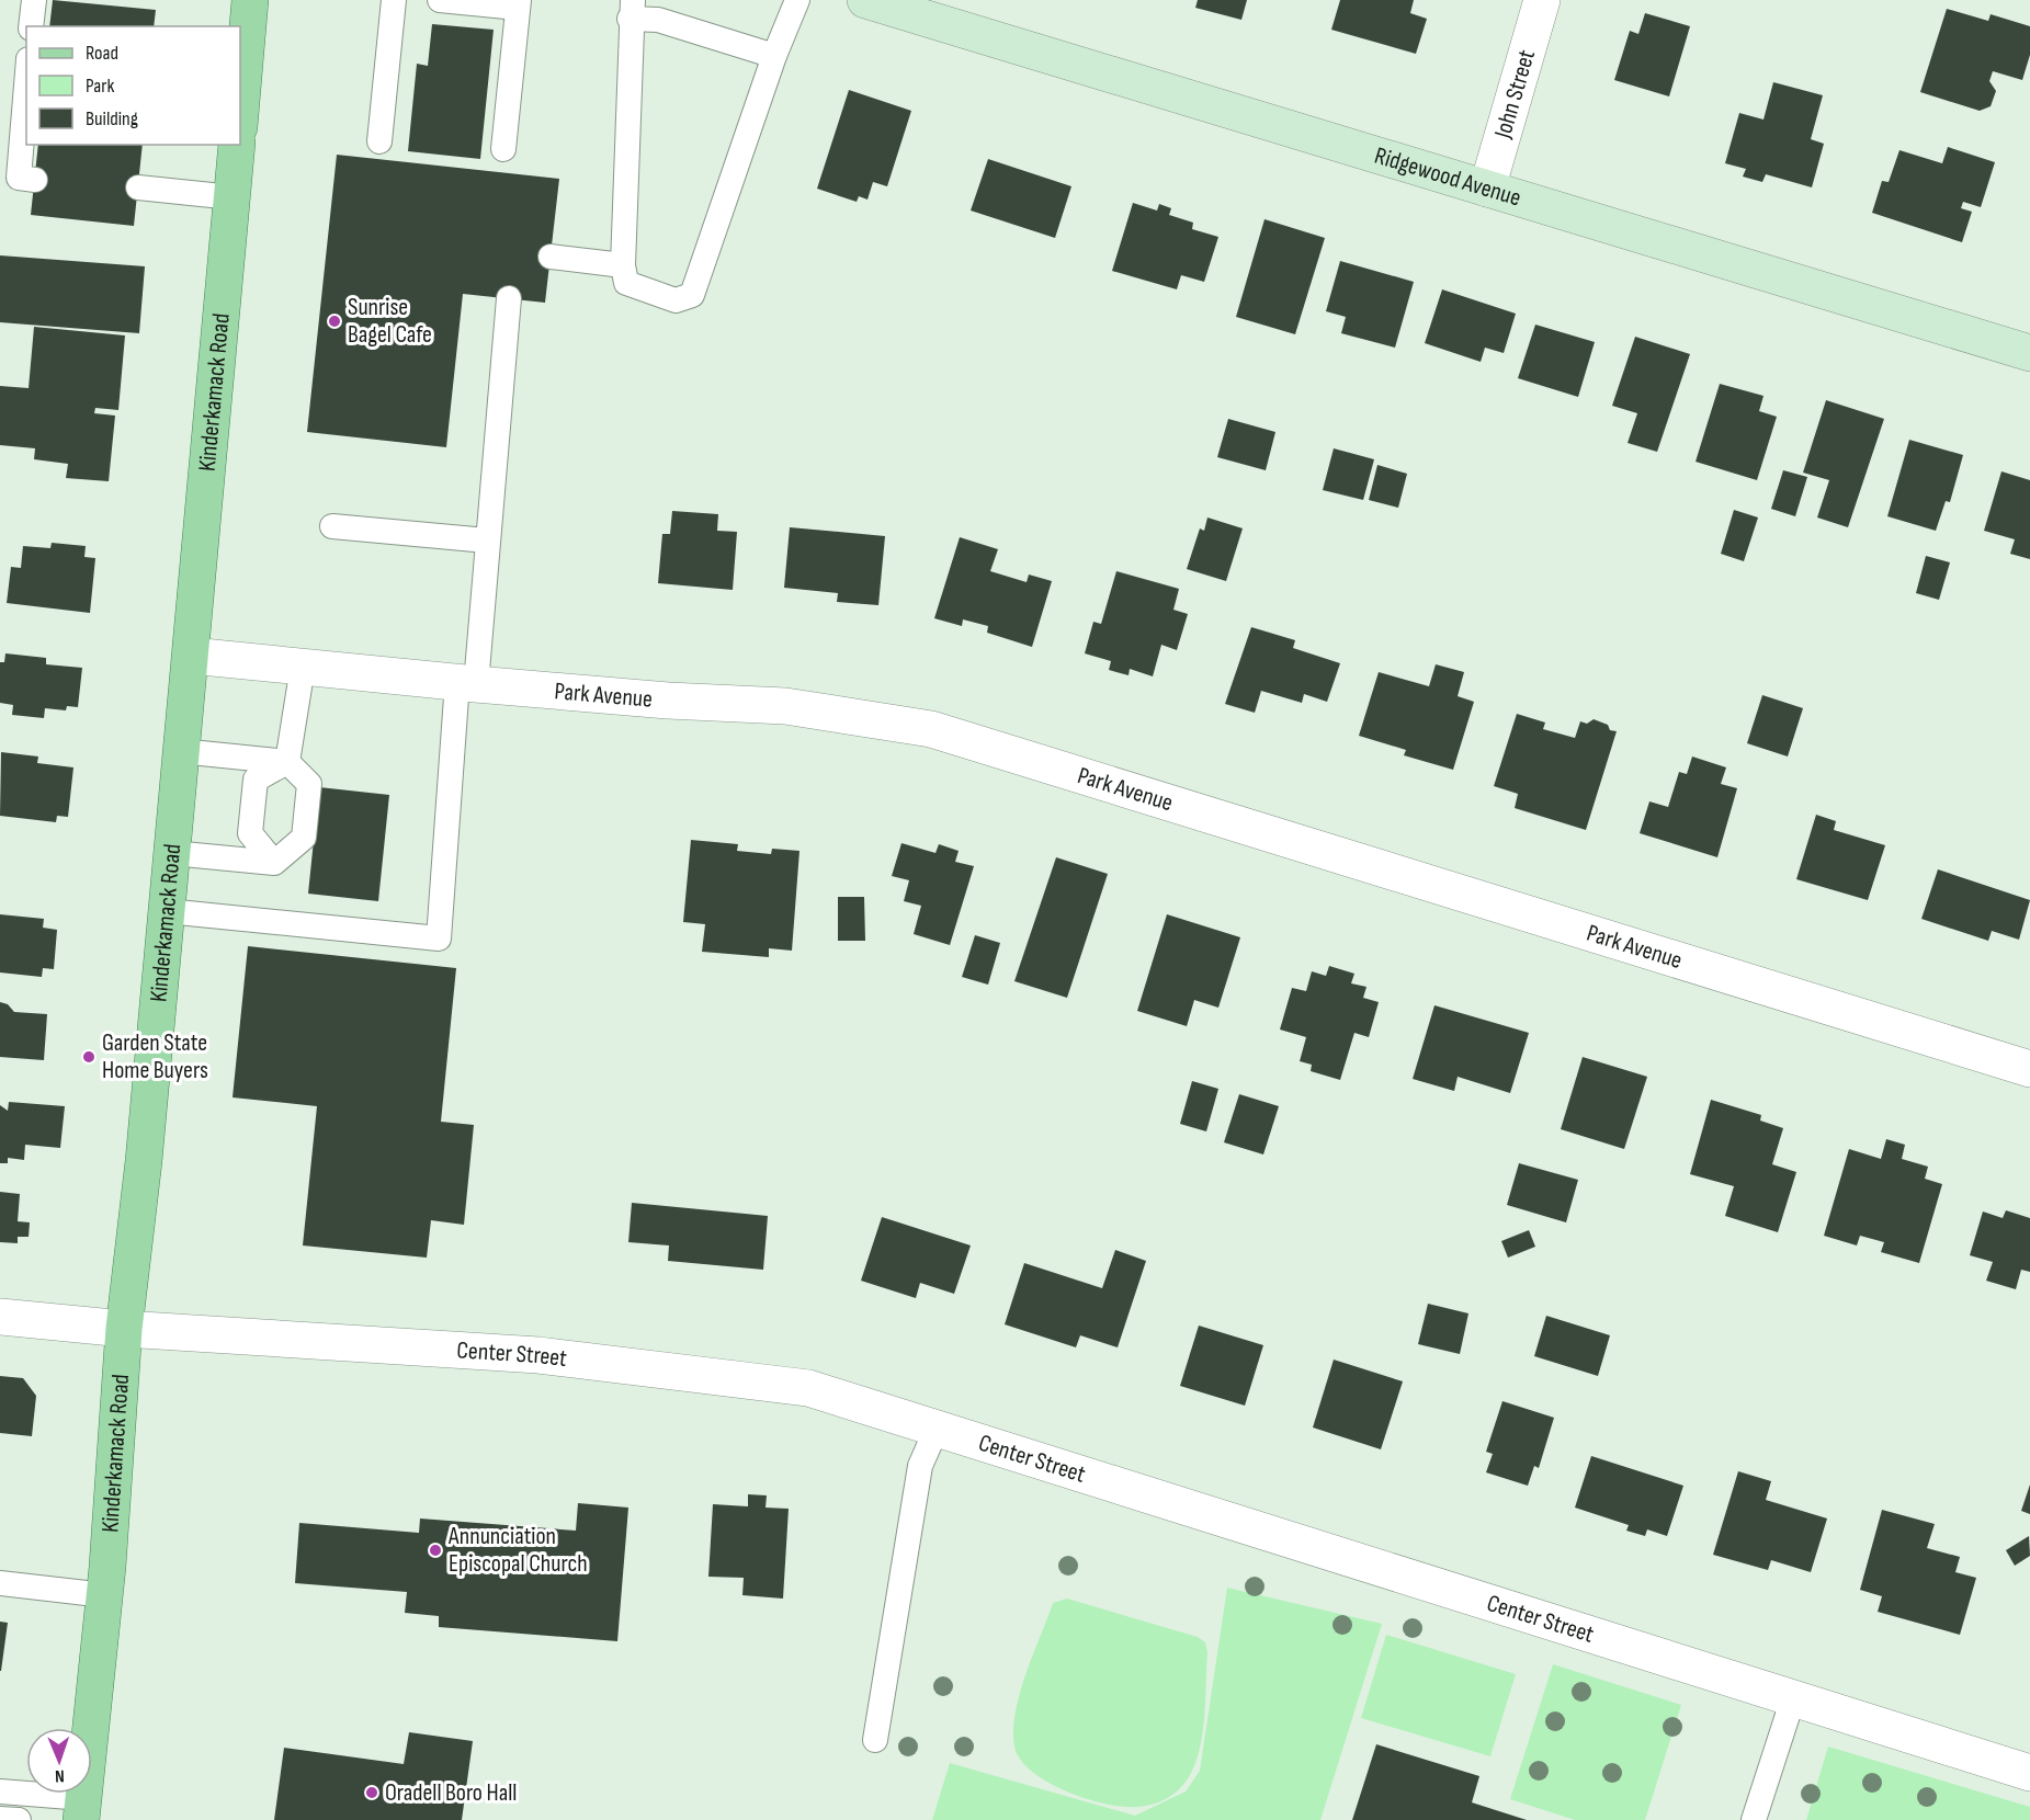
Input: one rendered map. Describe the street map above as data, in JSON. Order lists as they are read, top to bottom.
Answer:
{
  "streets": {
    "main road": ["Kinderkamack Road"],
    "street": [
      "John Street",
      "Ridgewood Avenue",
      "Park Avenue",
      "Center Street"
    ]
  },
  "crossings": [
    ["John Street", "Ridgewood Avenue"],
    ["Kinderkamack Road", "Park Avenue"],
    ["Kinderkamack Road", "Center Street"]
  ],
  "places": [
    "Sunrise Bagel Cafe",
    "Garden State Home Buyers",
    "Annunciation Episcopal Church",
    "Oradell Boro Hall"
  ],
  "legend": ["Road", "Park", "Building"],
  "north": "bottom"
}
